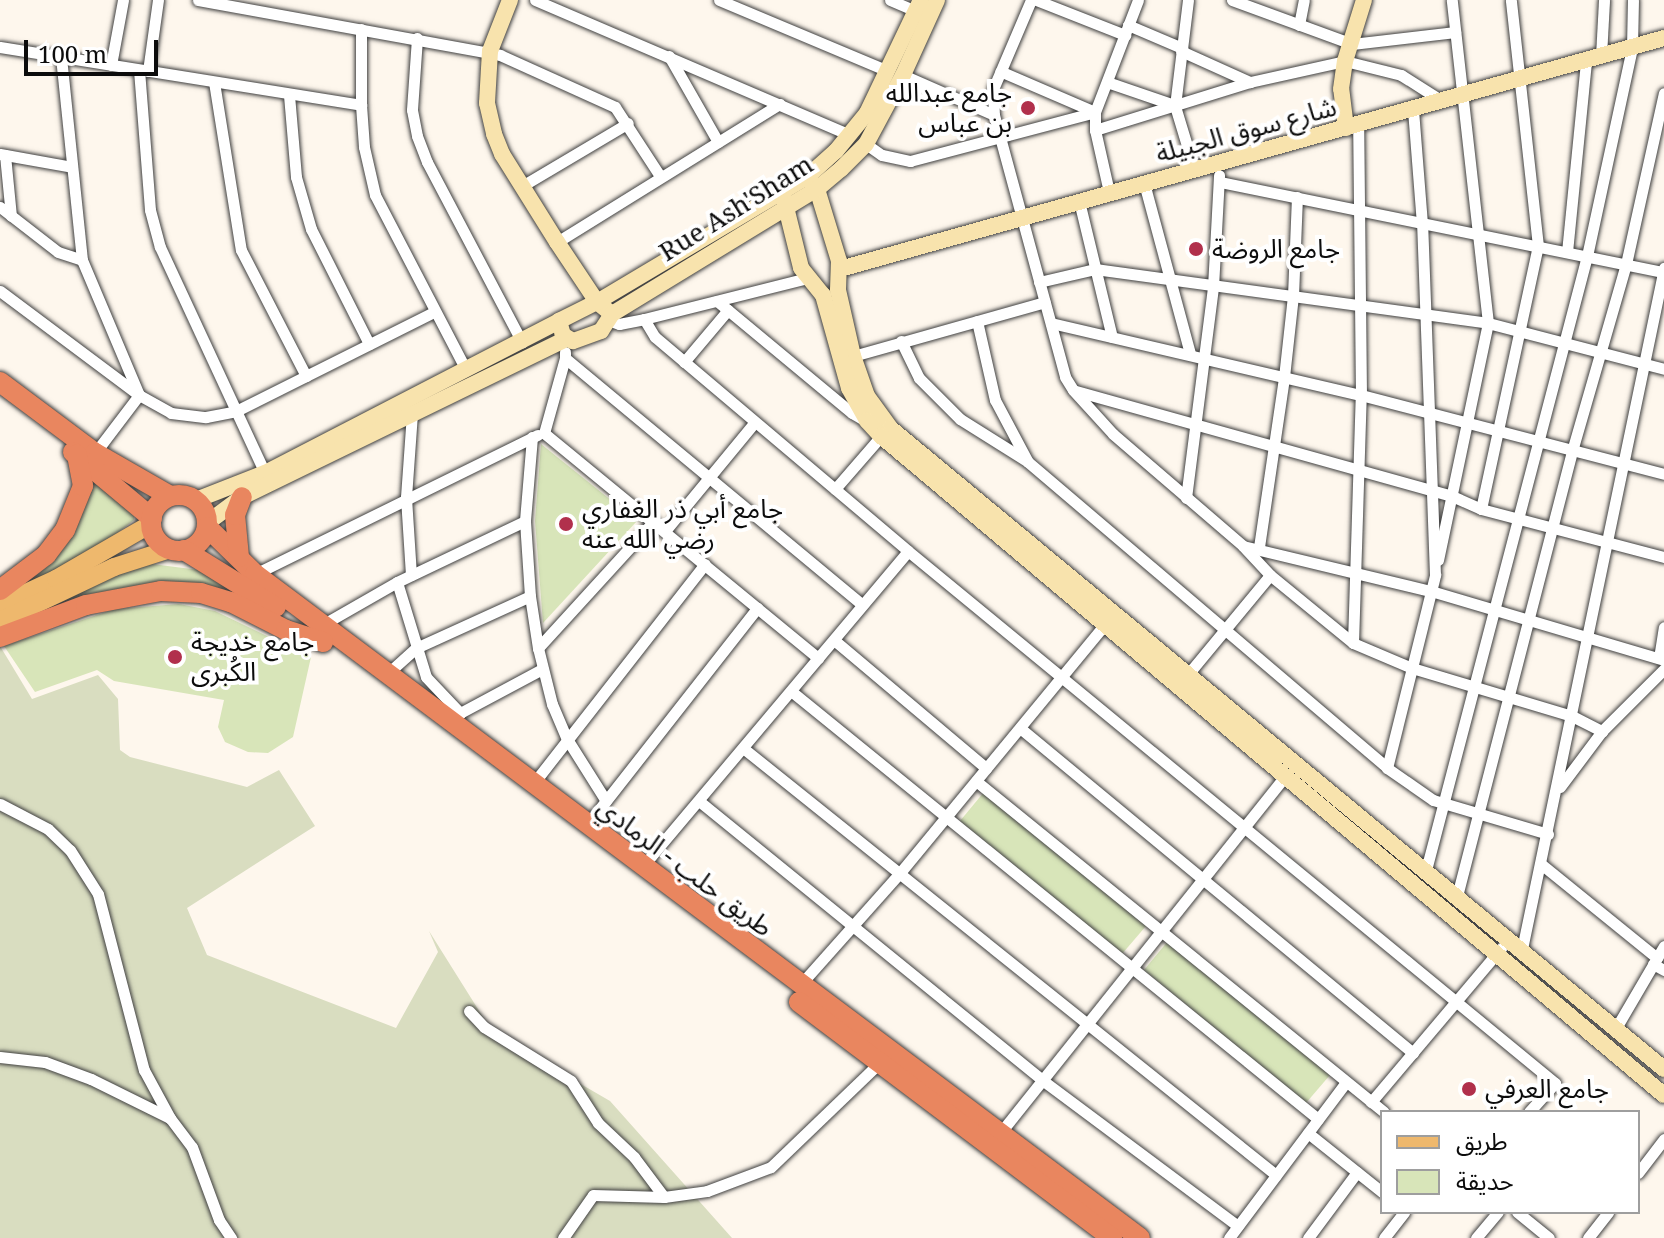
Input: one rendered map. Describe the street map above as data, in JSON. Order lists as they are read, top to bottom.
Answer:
{
  "streets": {
    "highway": ["طريق حلب - الرمادي"],
    "street": ["شارع سوق الجبيلة", "Rue Ash'Sham"]
  },
  "places": [
    "جامع عبدالله بن عباس",
    "جامع الروضة",
    "جامع أبي ذر الغفاري رضي الله عنه",
    "جامع خديجة الكُبرى",
    "جامع العرفي"
  ],
  "legend": ["طريق", "حديقة"],
  "scale_bar": "100 m"
}
